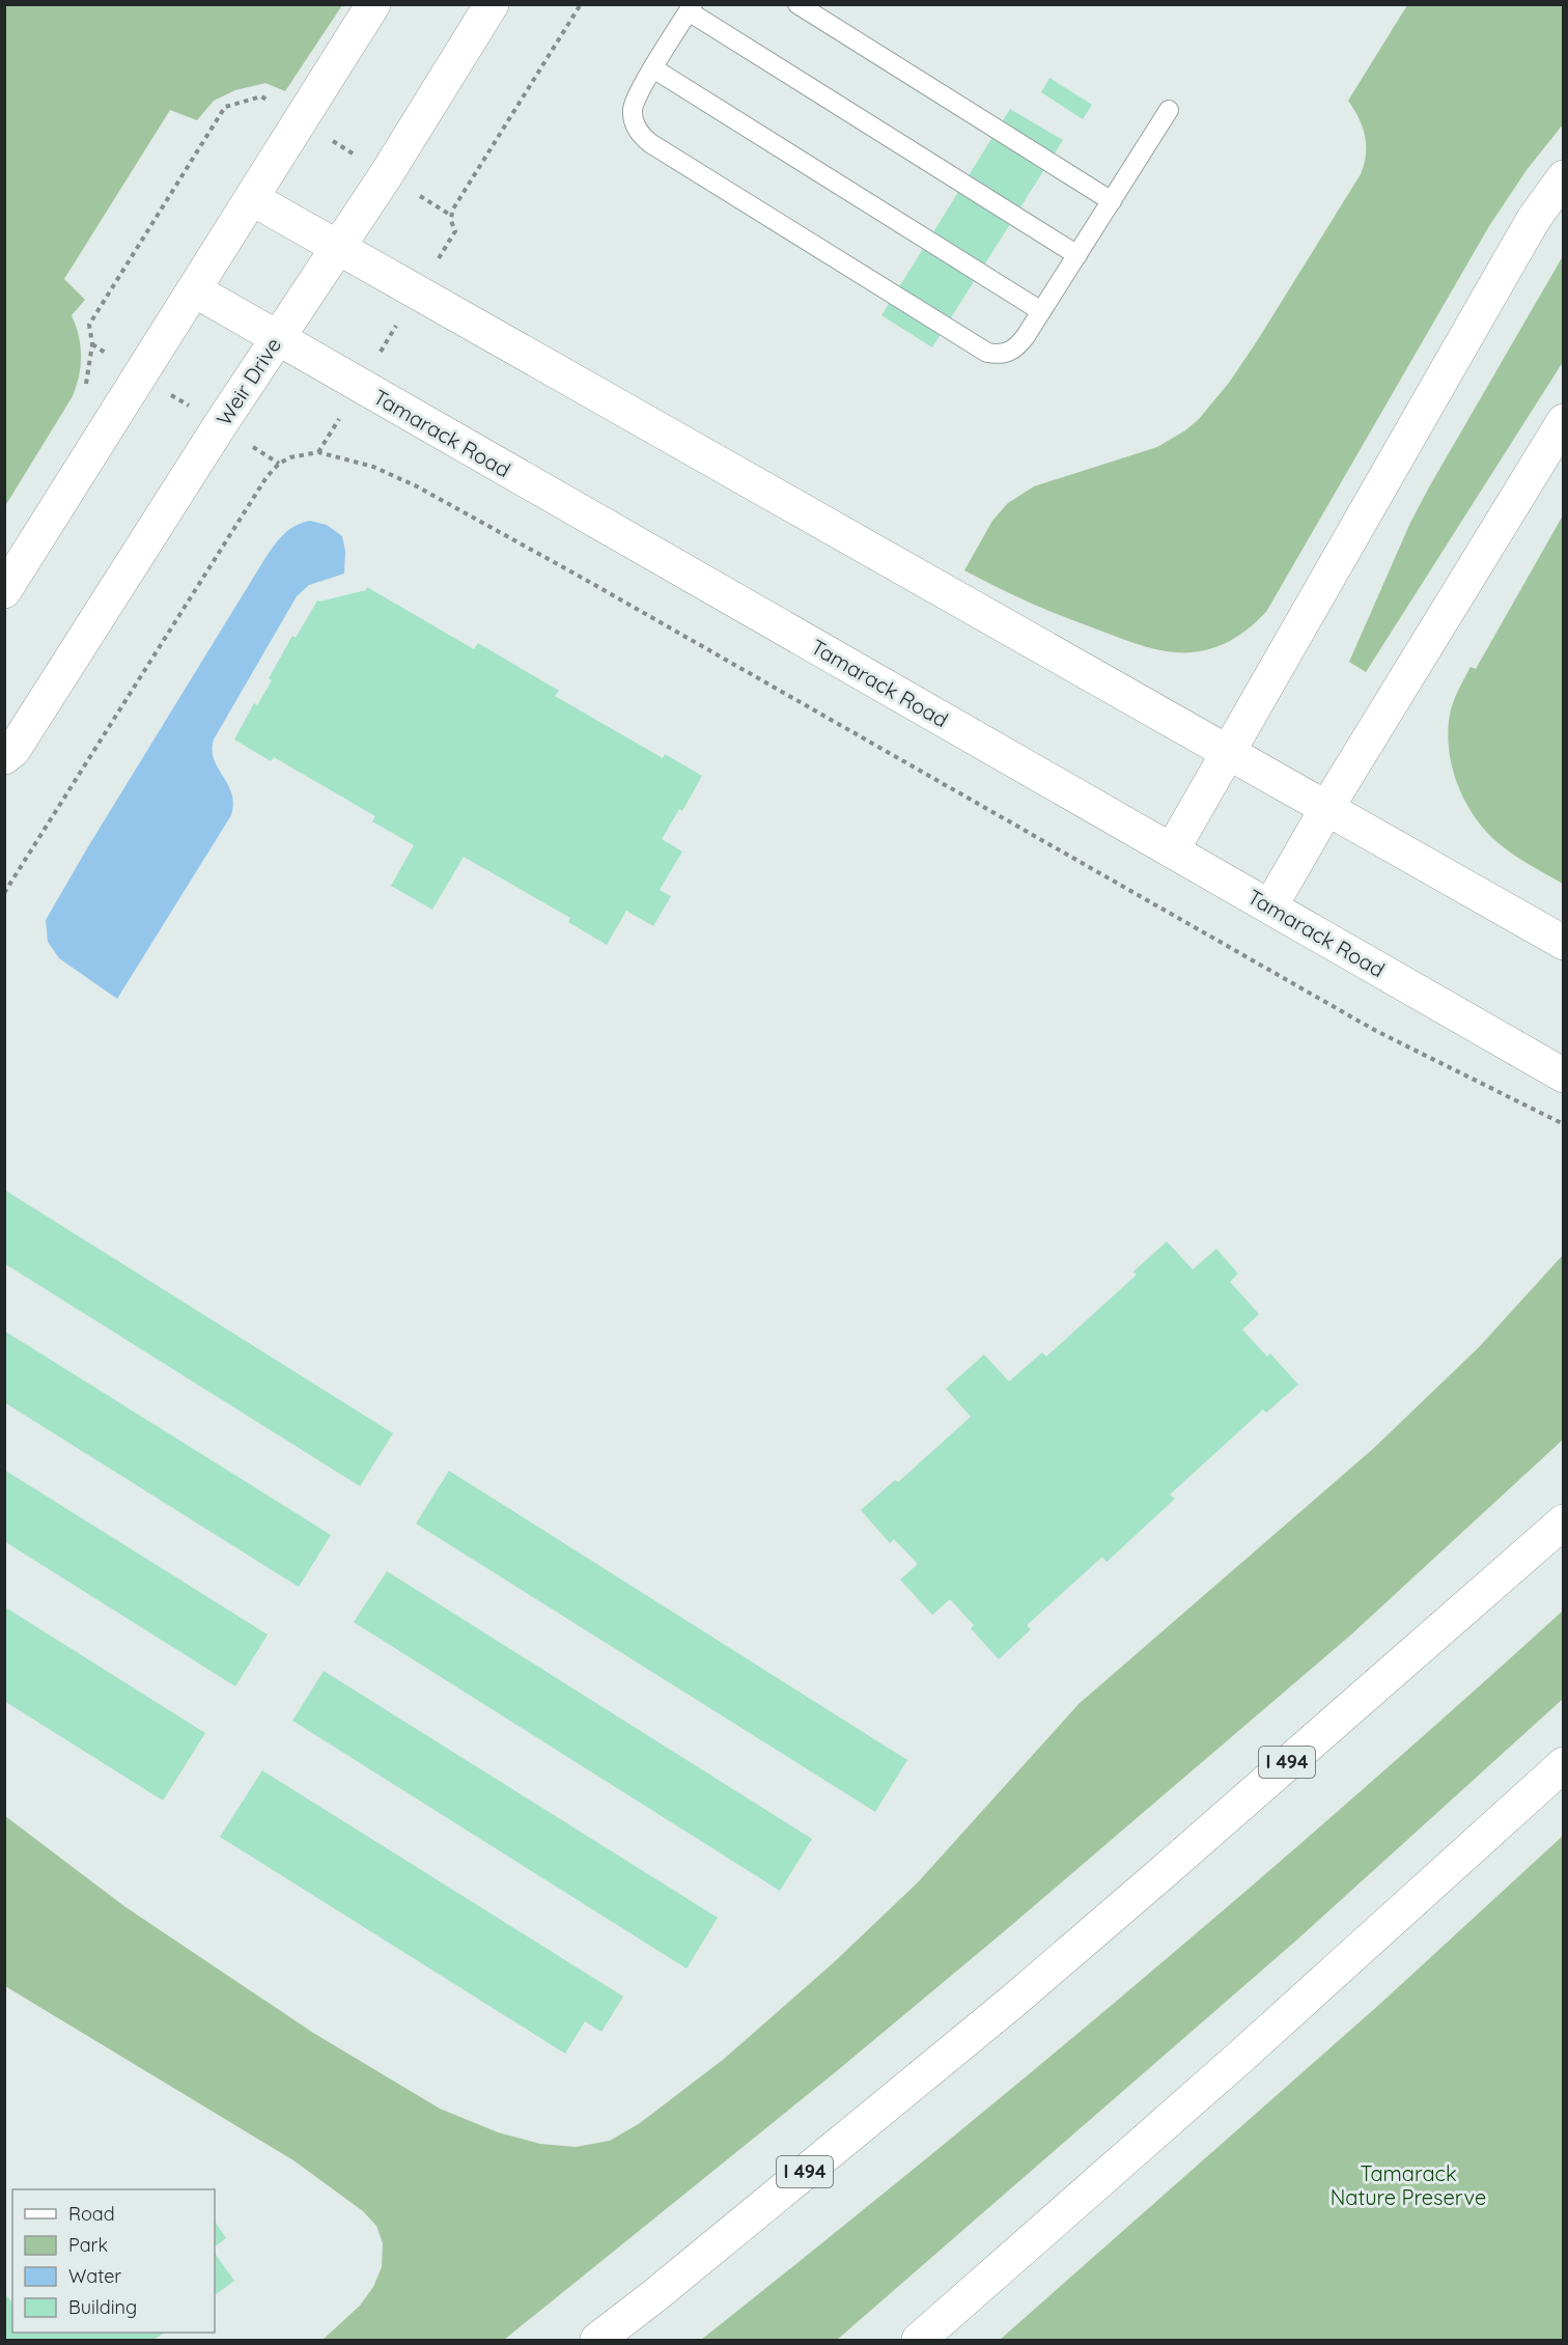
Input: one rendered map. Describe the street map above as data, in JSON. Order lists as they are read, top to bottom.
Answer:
{
  "streets": {
    "main road": ["Weir Drive", "Tamarack Road", "I 494"]
  },
  "crossings": [
    ["Weir Drive", "Tamarack Road"]
  ],
  "parks": ["Tamarack Nature Preserve"],
  "legend": [
    "Road",
    "Park",
    "Water",
    "Building"
  ]
}
